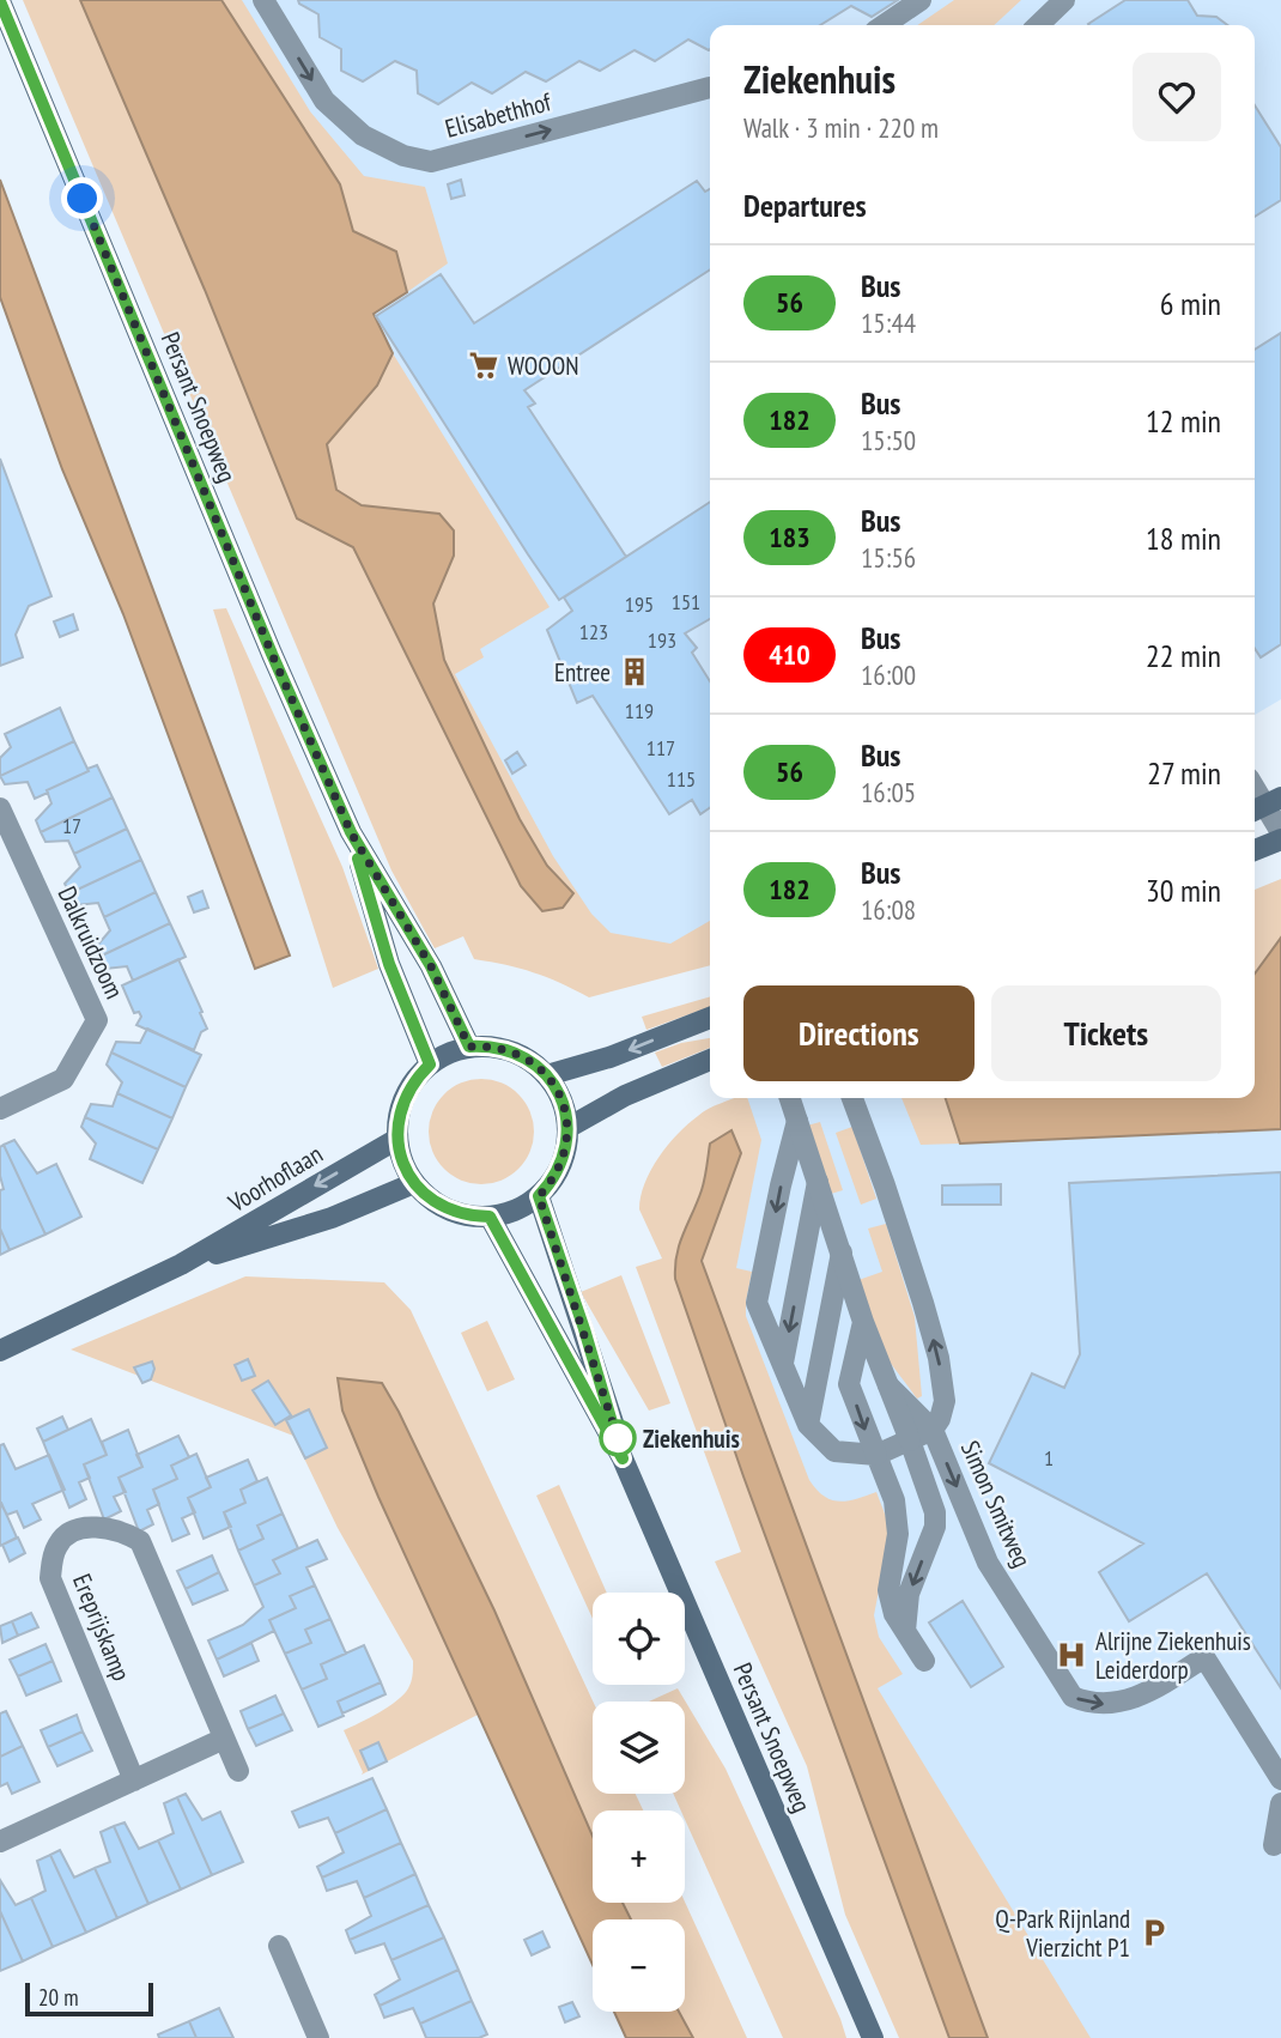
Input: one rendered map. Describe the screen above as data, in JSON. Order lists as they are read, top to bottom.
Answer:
{
  "streets": {
    "main road": ["Persant Snoepweg", "Voorhoflaan"],
    "street": [
      "Elisabethhof",
      "Dalkruidzoom",
      "Simon Smitweg",
      "Ereprijskamp"
    ]
  },
  "crossings": [
    ["Persant Snoepweg", "Voorhoflaan"]
  ],
  "one_way": ["Elisabethhof"],
  "places": {
    "supermarket": ["WOOON"],
    "building": ["Entree"],
    "other": ["Ziekenhuis"],
    "hospital": ["Alrijne Ziekenhuis Leiderdorp"],
    "parking": ["Q-Park Rijnland Vierzicht P1"]
  },
  "lines": ["bus line 56"],
  "house_numbers": [
    "151",
    "195",
    "123",
    "193",
    "119",
    "117",
    "115",
    "17",
    "1"
  ],
  "scale_bar": "20 m",
  "page": {
    "heading": [
      ["Ziekenhuis", "Walk · 3 min · 220 m"],
      "Departures"
    ],
    "list": [
      {
        "mark": "56",
        "name": "Bus",
        "note": "15:44",
        "value": "6 min"
      },
      {
        "mark": "182",
        "name": "Bus",
        "note": "15:50",
        "value": "12 min"
      },
      {
        "mark": "183",
        "name": "Bus",
        "note": "15:56",
        "value": "18 min"
      },
      {
        "mark": "410",
        "name": "Bus",
        "note": "16:00",
        "value": "22 min"
      },
      {
        "mark": "56",
        "name": "Bus",
        "note": "16:05",
        "value": "27 min"
      },
      {
        "mark": "182",
        "name": "Bus",
        "note": "16:08",
        "value": "30 min"
      }
    ],
    "buttons": ["Directions", "Tickets"],
    "map_buttons": ["+", "−"],
    "scale": "20 m"
  }
}
